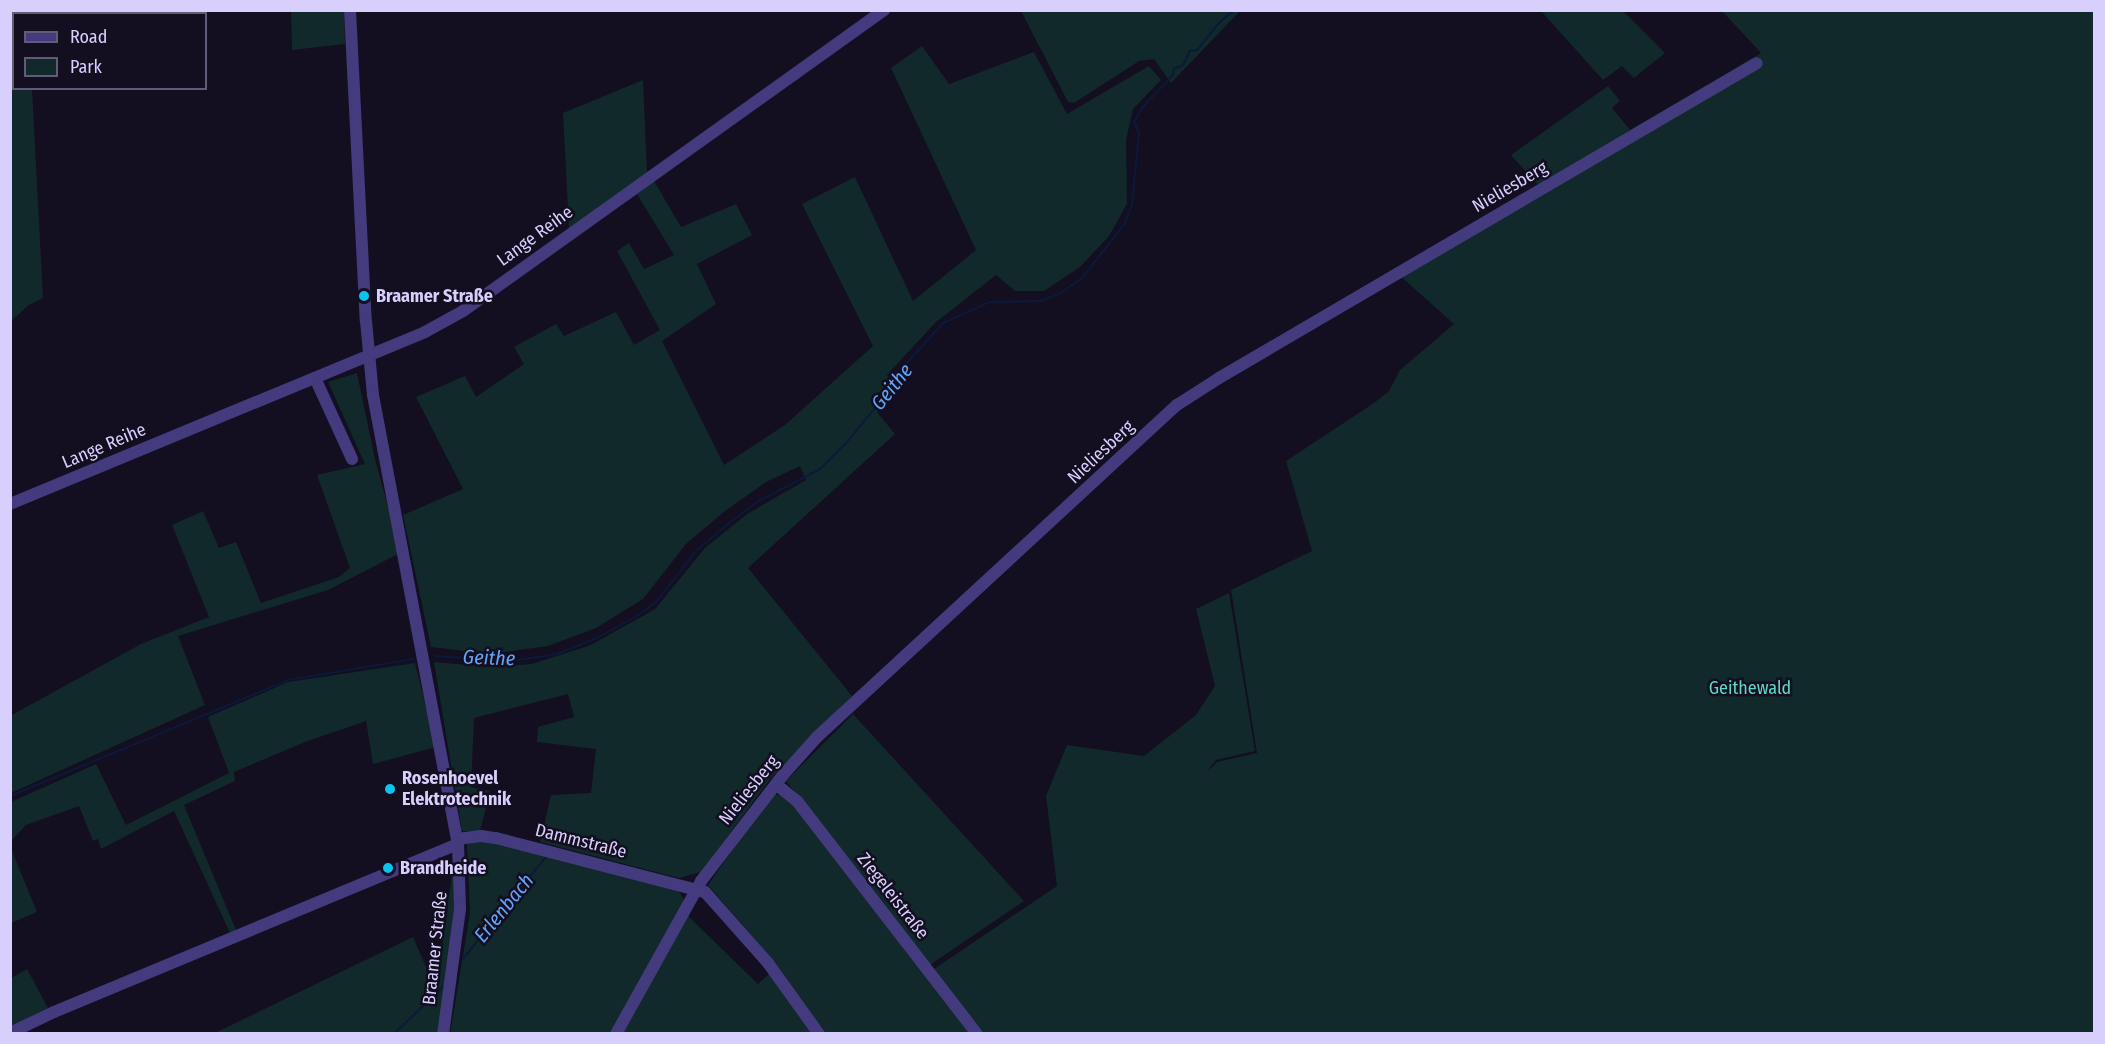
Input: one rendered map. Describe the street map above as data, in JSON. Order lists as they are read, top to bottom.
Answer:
{
  "streets": {
    "street": [
      "Nieliesberg",
      "Lange Reihe",
      "Dammstraße",
      "Ziegeleistraße",
      "Braamer Straße"
    ]
  },
  "crossings": [
    ["Nieliesberg", "Dammstraße"],
    ["Nieliesberg", "Ziegeleistraße"],
    ["Lange Reihe", "Braamer Straße"],
    ["Dammstraße", "Braamer Straße"]
  ],
  "water": ["Geithe", "Erlenbach"],
  "parks": ["Geithewald"],
  "places": ["Braamer Straße", "Rosenhoevel Elektrotechnik", "Brandheide"],
  "legend": ["Road", "Park"]
}
